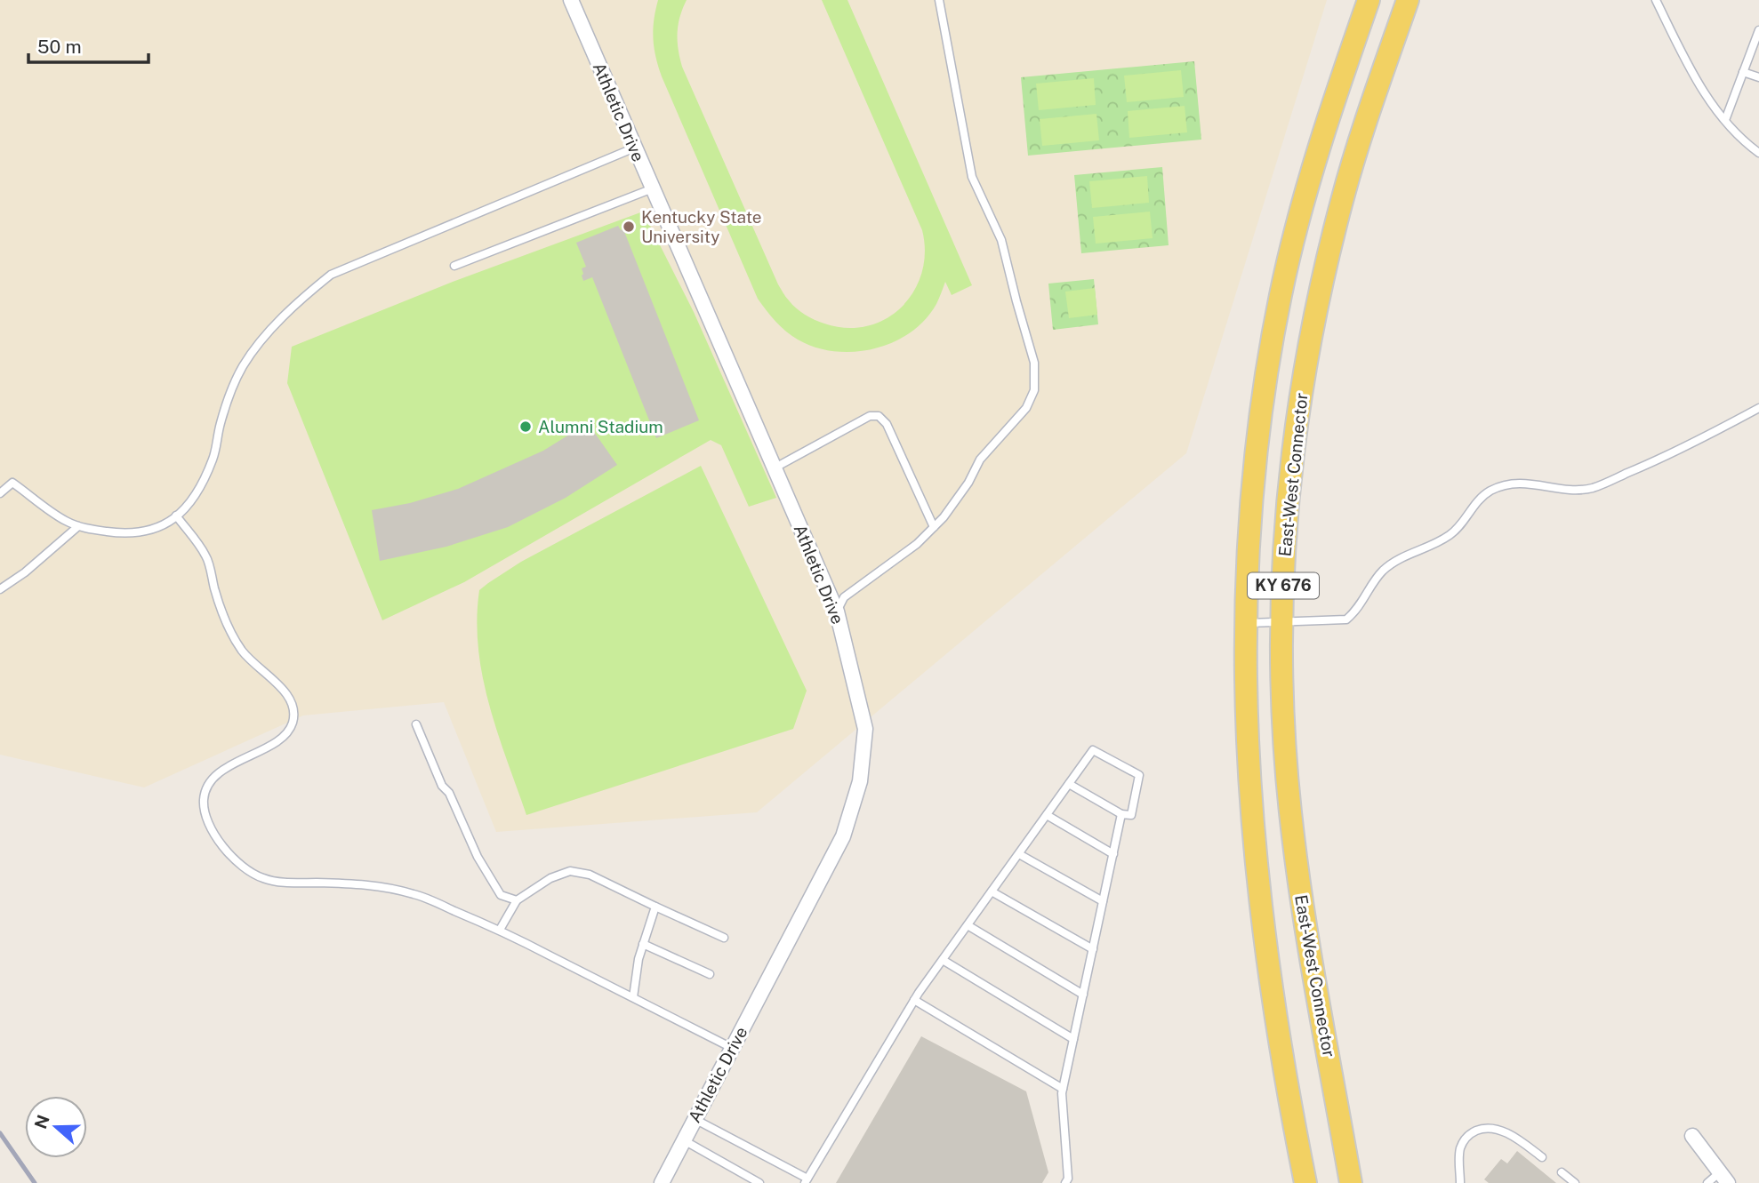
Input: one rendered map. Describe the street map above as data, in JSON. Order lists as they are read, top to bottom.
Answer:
{
  "streets": {
    "main road": ["East-West Connector", "KY 676"],
    "street": ["Athletic Drive"]
  },
  "places": ["Kentucky State University", "Alumni Stadium"],
  "scale_bar": "50 m",
  "north": "left"
}
